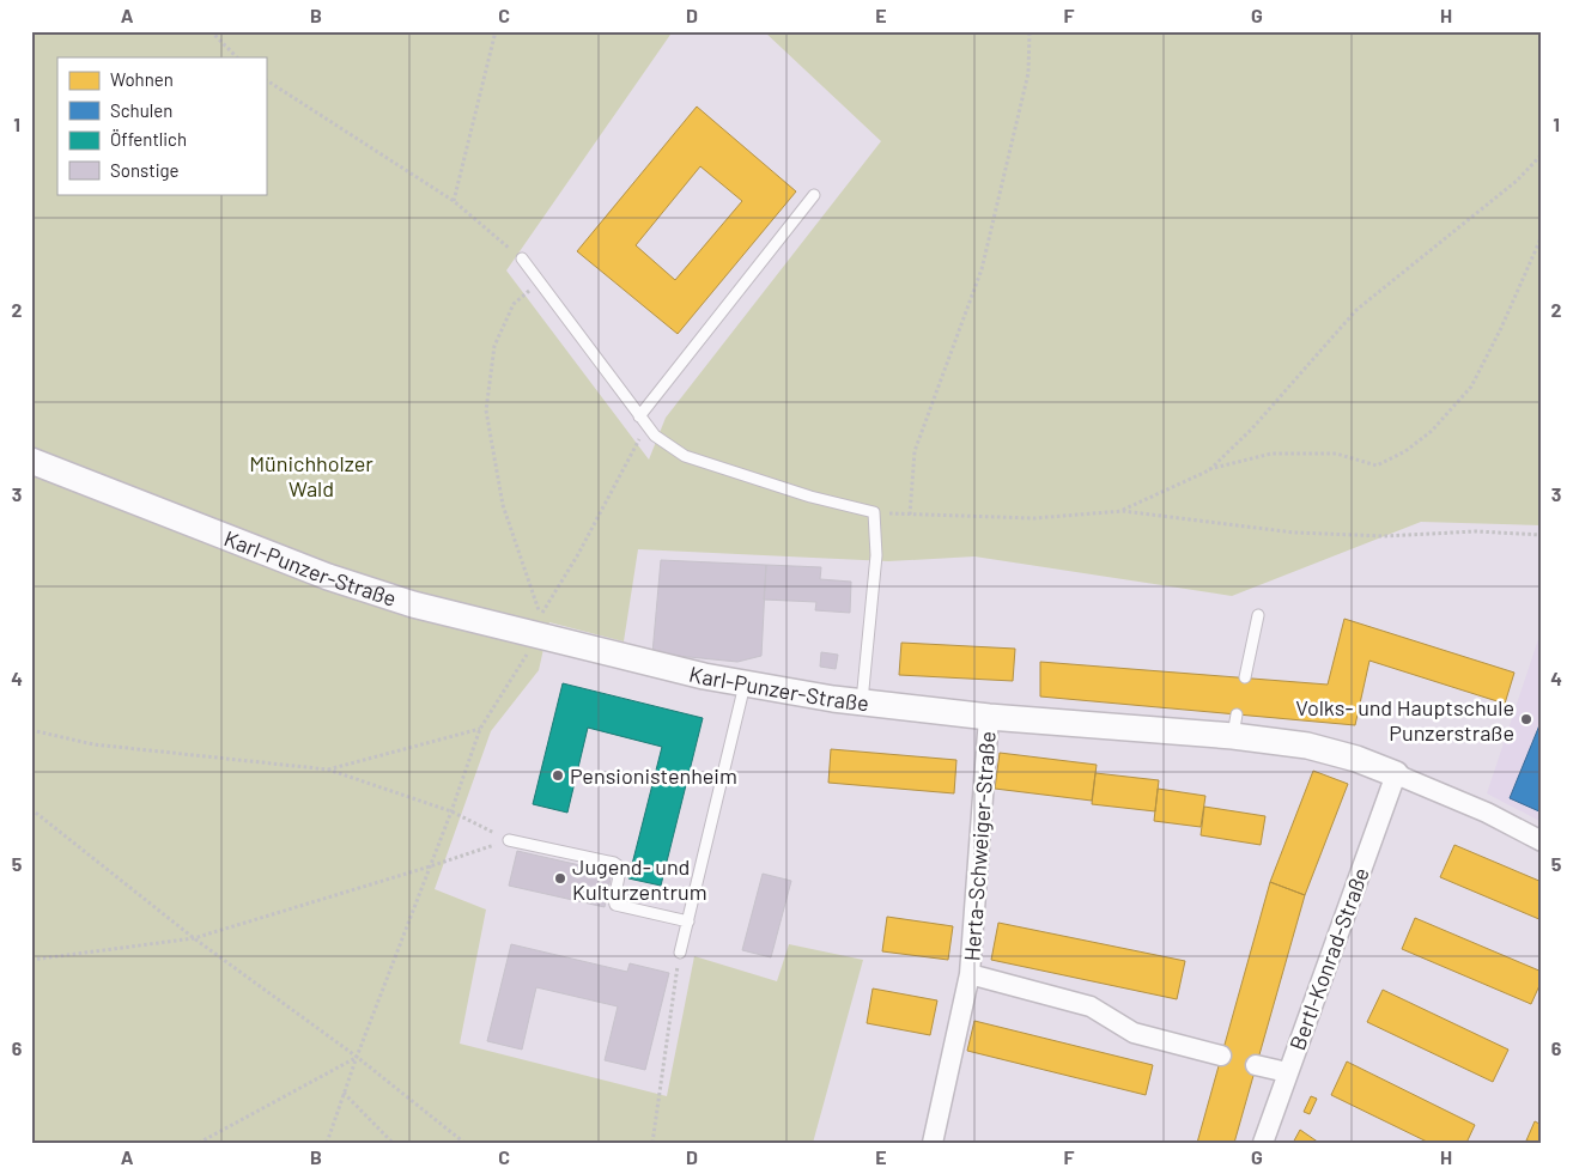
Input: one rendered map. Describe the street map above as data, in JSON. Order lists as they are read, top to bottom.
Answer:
{
  "streets": {
    "street": ["Karl-Punzer-Straße", "Herta-Schweiger-Straße", "Bertl-Konrad-Straße"]
  },
  "crossings": [
    ["Karl-Punzer-Straße", "Herta-Schweiger-Straße"],
    ["Karl-Punzer-Straße", "Bertl-Konrad-Straße"]
  ],
  "parks": ["Münichholzer Wald"],
  "places": ["Volks- und Hauptschule Punzerstraße", "Pensionistenheim", "Jugend- und Kulturzentrum"],
  "legend": [
    "Wohnen",
    "Schulen",
    "Öffentlich",
    "Sonstige"
  ],
  "grid": {
    "columns": [
      "A",
      "B",
      "C",
      "D",
      "E",
      "F",
      "G",
      "H"
    ],
    "rows": [
      "1",
      "2",
      "3",
      "4",
      "5",
      "6"
    ]
  }
}
